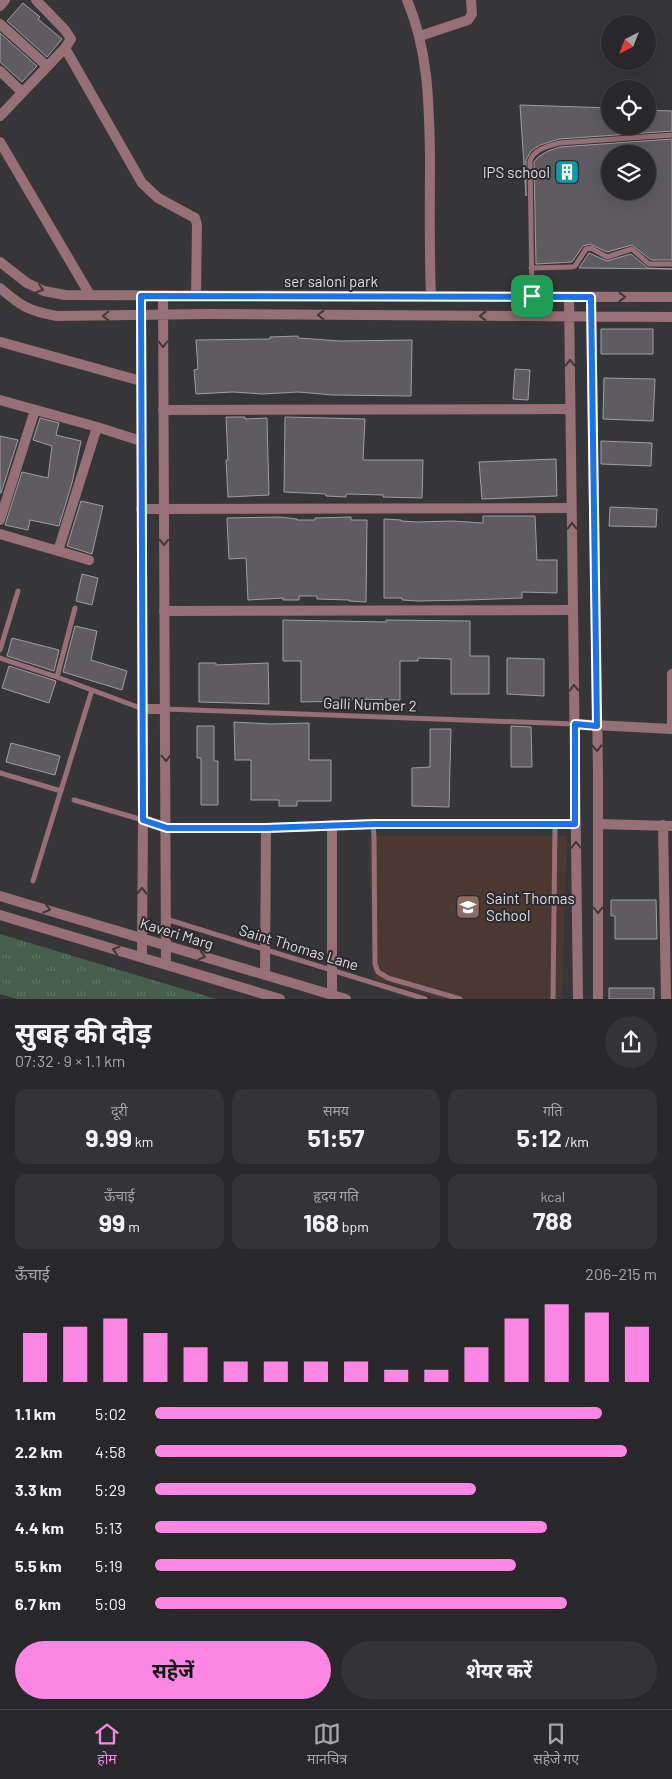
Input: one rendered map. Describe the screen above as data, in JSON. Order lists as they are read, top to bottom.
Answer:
{
  "streets": {
    "street": ["ser saloni park", "Kaveri Marg"],
    "lane": ["Galli Number 2", "Saint Thomas Lane"]
  },
  "places": {
    "building": ["IPS school"],
    "school or university": ["Saint Thomas School"]
  },
  "north": "bottom left",
  "page": {
    "heading": ["सुबह की दौड़", "07:32 · 9 × 1.1 km"],
    "stats": [
      ["दूरी", "9.99 km"],
      ["समय", "51:57"],
      ["गति", "5:12 /km"],
      ["ऊँचाई", "99 m"],
      ["हृदय गति", "168 bpm"],
      ["kcal", "788"]
    ],
    "chart": ["ऊँचाई", "206–215 m"],
    "list": [
      {
        "name": "1.1 km",
        "note": "5:02"
      },
      {
        "name": "2.2 km",
        "note": "4:58"
      },
      {
        "name": "3.3 km",
        "note": "5:29"
      },
      {
        "name": "4.4 km",
        "note": "5:13"
      },
      {
        "name": "5.5 km",
        "note": "5:19"
      },
      {
        "name": "6.7 km",
        "note": "5:09"
      }
    ],
    "buttons": ["सहेजें", "शेयर करें"],
    "tabs": ["होम", "मानचित्र", "सहेजे गए"]
  }
}
